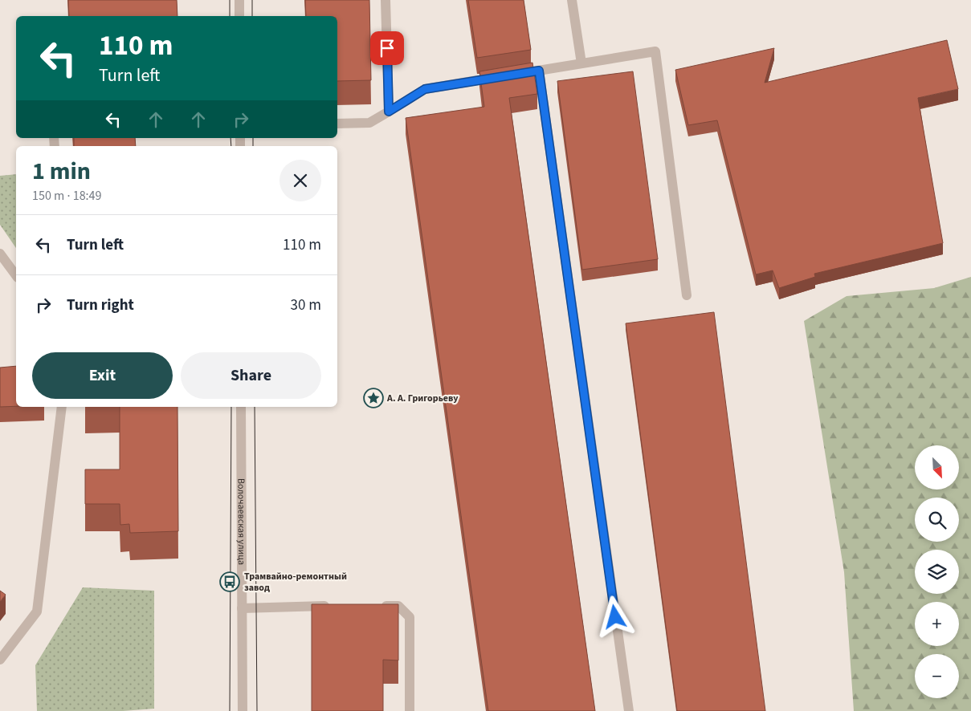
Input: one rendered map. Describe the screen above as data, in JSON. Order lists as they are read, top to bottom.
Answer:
{
  "streets": {
    "street": ["Волочаевская улица"]
  },
  "places": {
    "place": ["А. А. Григорьеву"],
    "bus stop": ["Трамвайно-ремонтный завод"]
  },
  "north": "bottom right",
  "page": {
    "turn": ["110 m", "Turn left"],
    "heading": ["1 min", "150 m · 18:49"],
    "list": [
      {
        "name": "Turn left",
        "value": "110 m"
      },
      {
        "name": "Turn right",
        "value": "30 m"
      }
    ],
    "buttons": ["Exit", "Share"],
    "map_buttons": ["+", "−"]
  }
}
